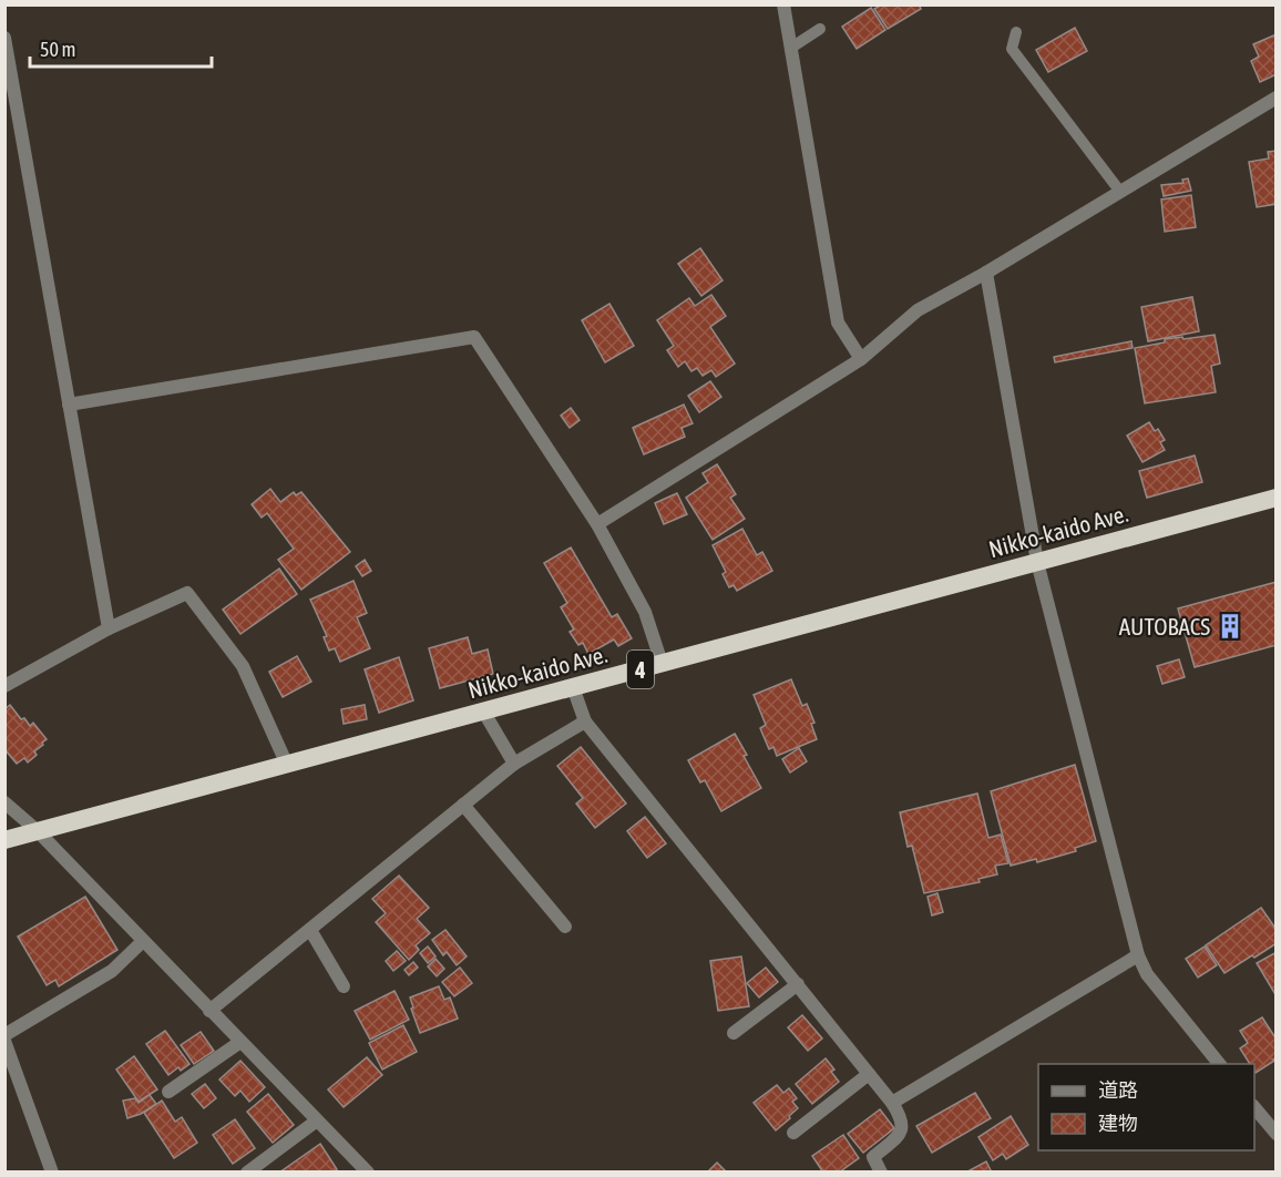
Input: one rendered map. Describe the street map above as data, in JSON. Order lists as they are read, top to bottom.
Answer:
{
  "streets": {
    "highway": ["Nikko-kaido Ave.", "4"]
  },
  "places": {
    "building": ["AUTOBACS"]
  },
  "legend": ["道路", "建物"],
  "scale_bar": "50 m"
}
